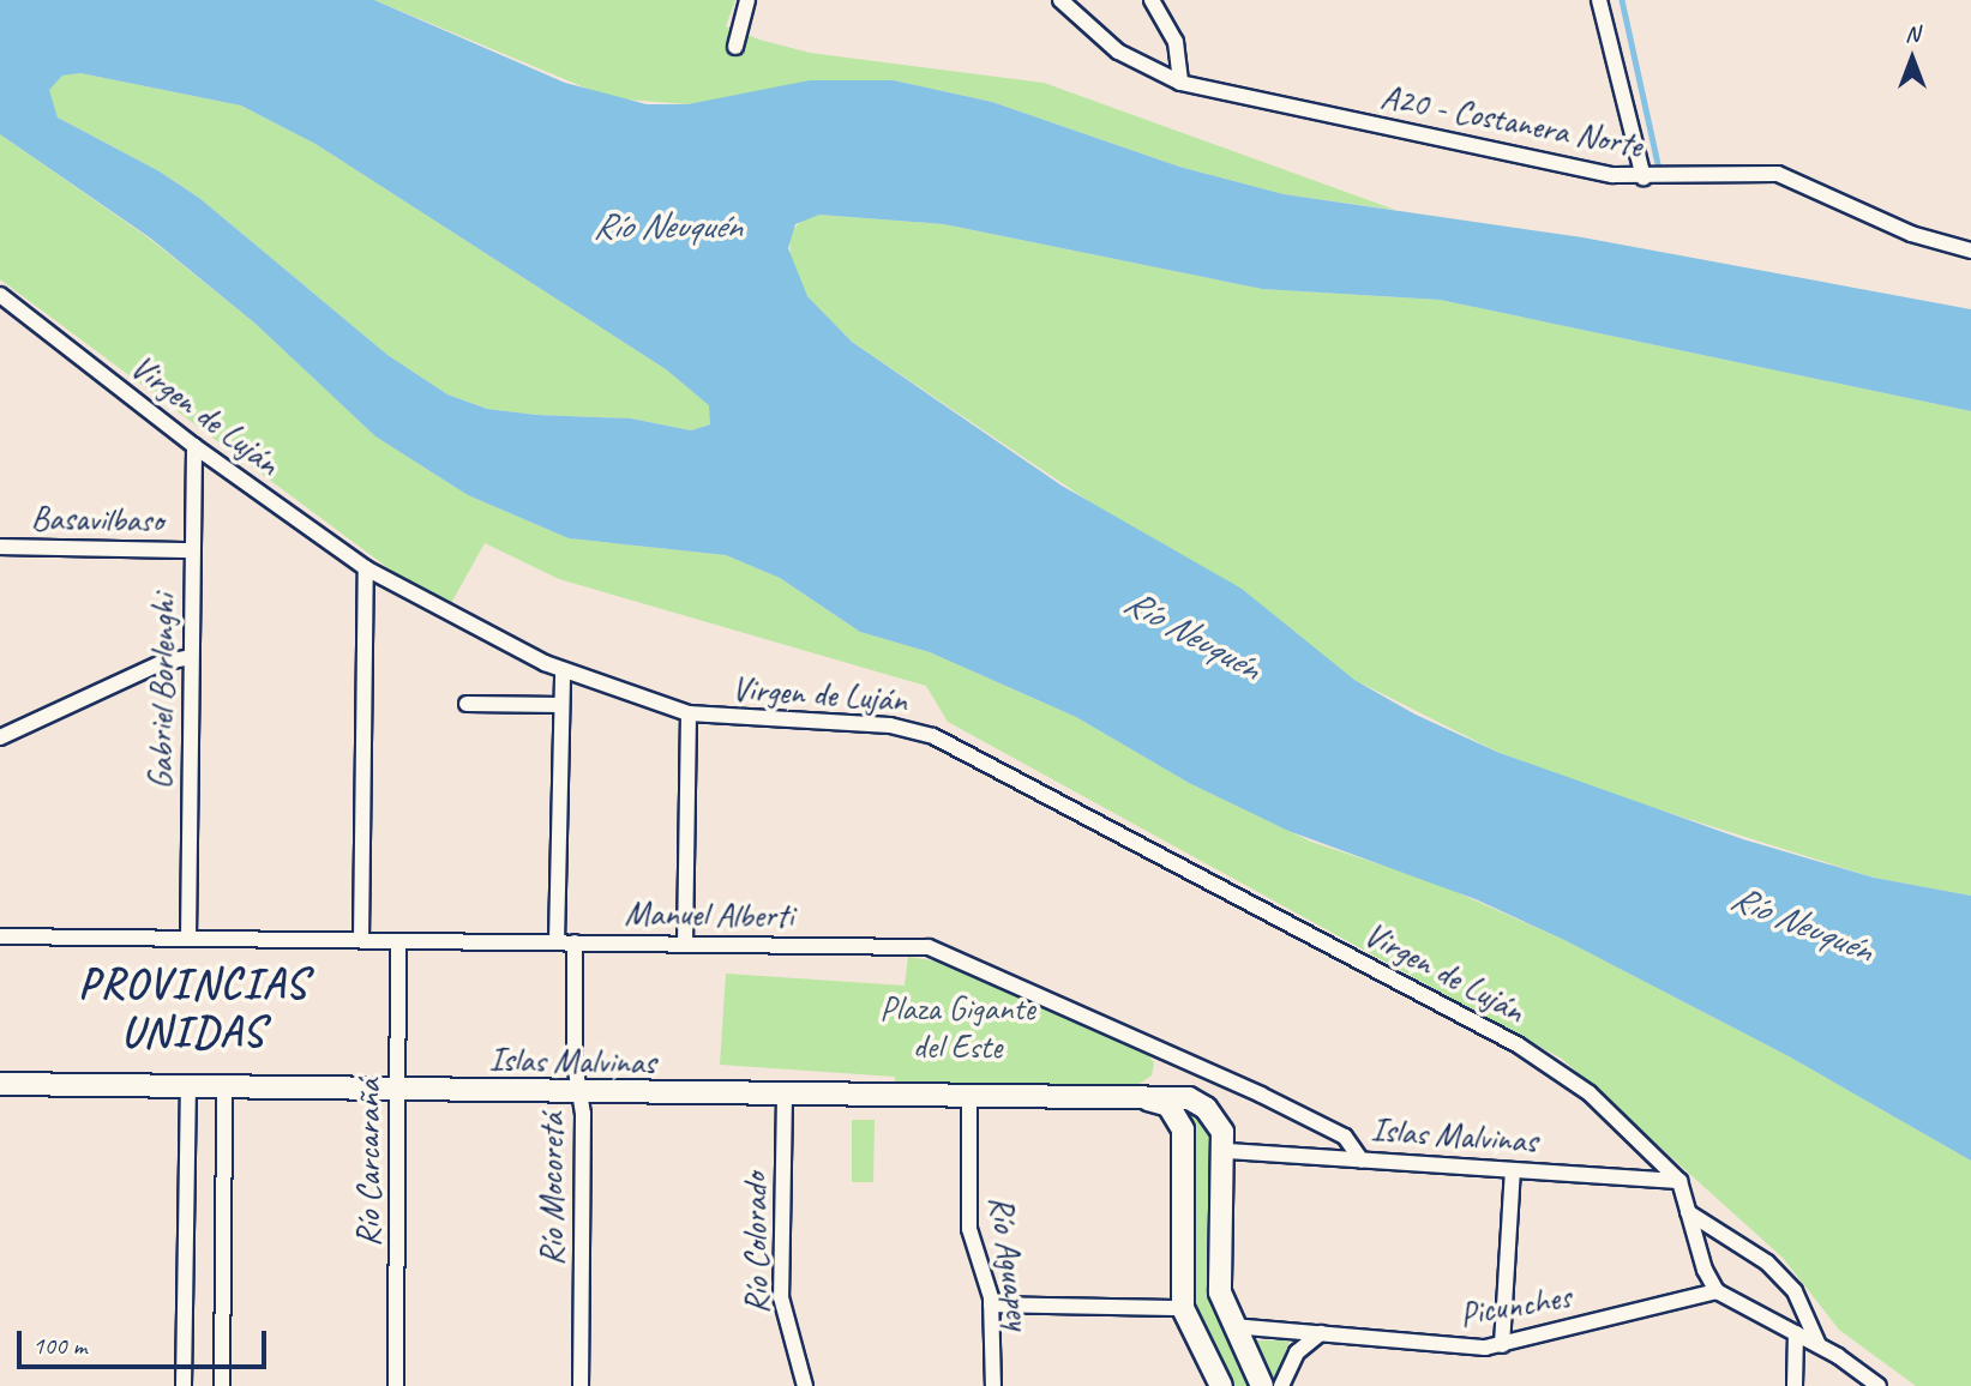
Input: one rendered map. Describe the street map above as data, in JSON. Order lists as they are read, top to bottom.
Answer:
{
  "streets": {
    "main road": ["Islas Malvinas"],
    "street": [
      "A20 - Costanera Norte",
      "Virgen de Luján",
      "Basavilbaso",
      "Gabriel Borlenghi",
      "Manuel Alberti",
      "Río Carcarañá",
      "Río Mocoretá",
      "Río Colorado",
      "Río Aguapey",
      "Picunches"
    ]
  },
  "crossings": [
    ["Virgen de Luján", "Gabriel Borlenghi"],
    ["Virgen de Luján", "Islas Malvinas"],
    ["Basavilbaso", "Gabriel Borlenghi"],
    ["Gabriel Borlenghi", "Manuel Alberti"],
    ["Manuel Alberti", "Islas Malvinas"],
    ["Manuel Alberti", "Río Carcarañá"],
    ["Manuel Alberti", "Río Mocoretá"],
    ["Islas Malvinas", "Río Carcarañá"],
    ["Islas Malvinas", "Río Mocoretá"],
    ["Islas Malvinas", "Río Colorado"],
    ["Islas Malvinas", "Río Aguapey"]
  ],
  "districts": ["PROVINCIAS UNIDAS"],
  "water": ["Río Neuquén"],
  "parks": ["Plaza Gigante del Este"],
  "scale_bar": "100 m",
  "north": "top"
}
